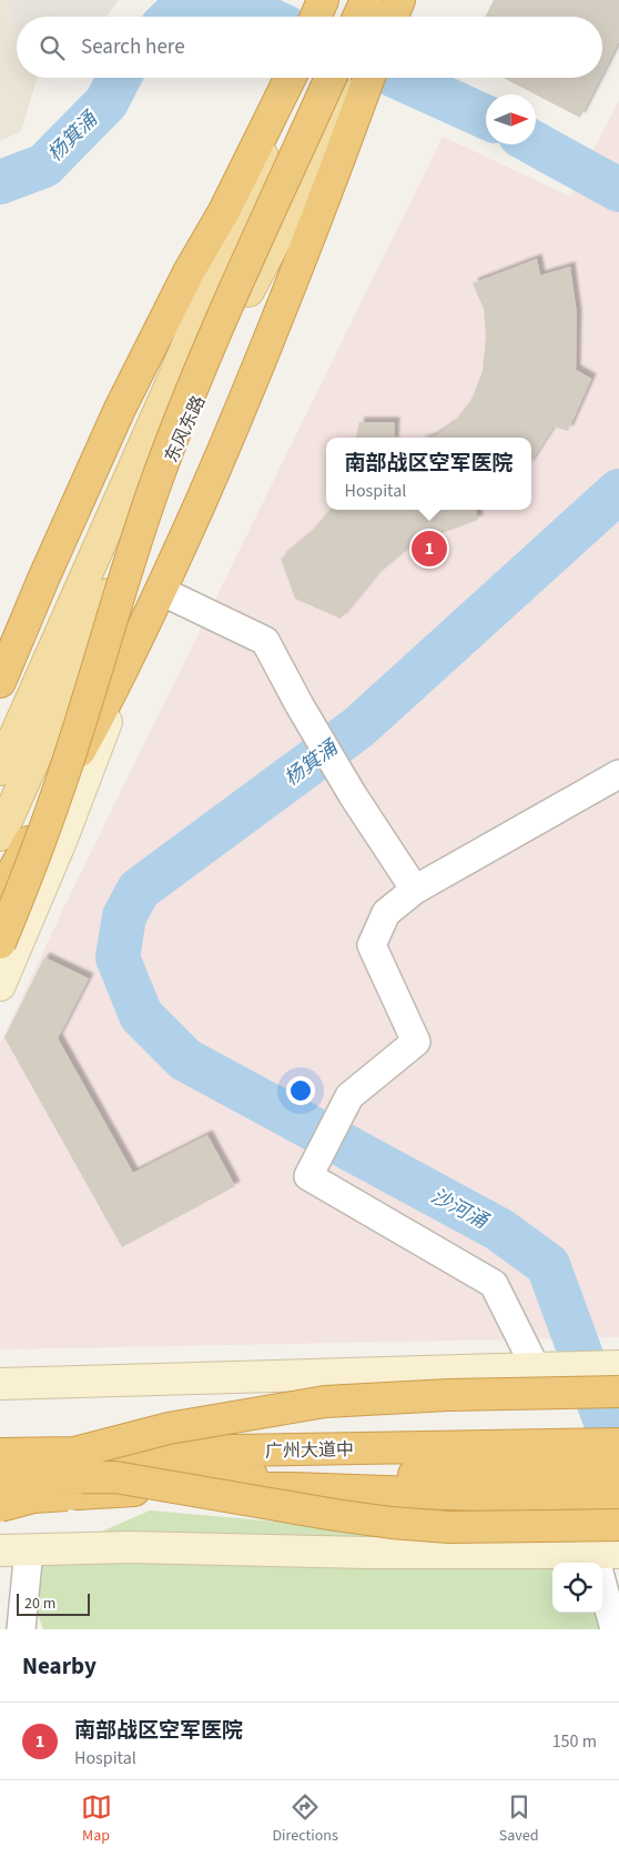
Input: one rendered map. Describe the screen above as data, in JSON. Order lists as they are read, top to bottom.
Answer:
{
  "streets": {
    "highway": ["广州大道中"],
    "main road": ["东风东路"]
  },
  "water": ["杨箕涌", "沙河涌"],
  "scale_bar": "20 m",
  "north": "right",
  "page": {
    "search": "Search here",
    "popup": ["南部战区空军医院", "Hospital"],
    "pins": "1",
    "scale": "20 m",
    "heading": "Nearby",
    "list": [
      {
        "mark": "1",
        "name": "南部战区空军医院",
        "note": "Hospital",
        "value": "150 m"
      }
    ],
    "nav": ["Map", "Directions", "Saved"]
  }
}
